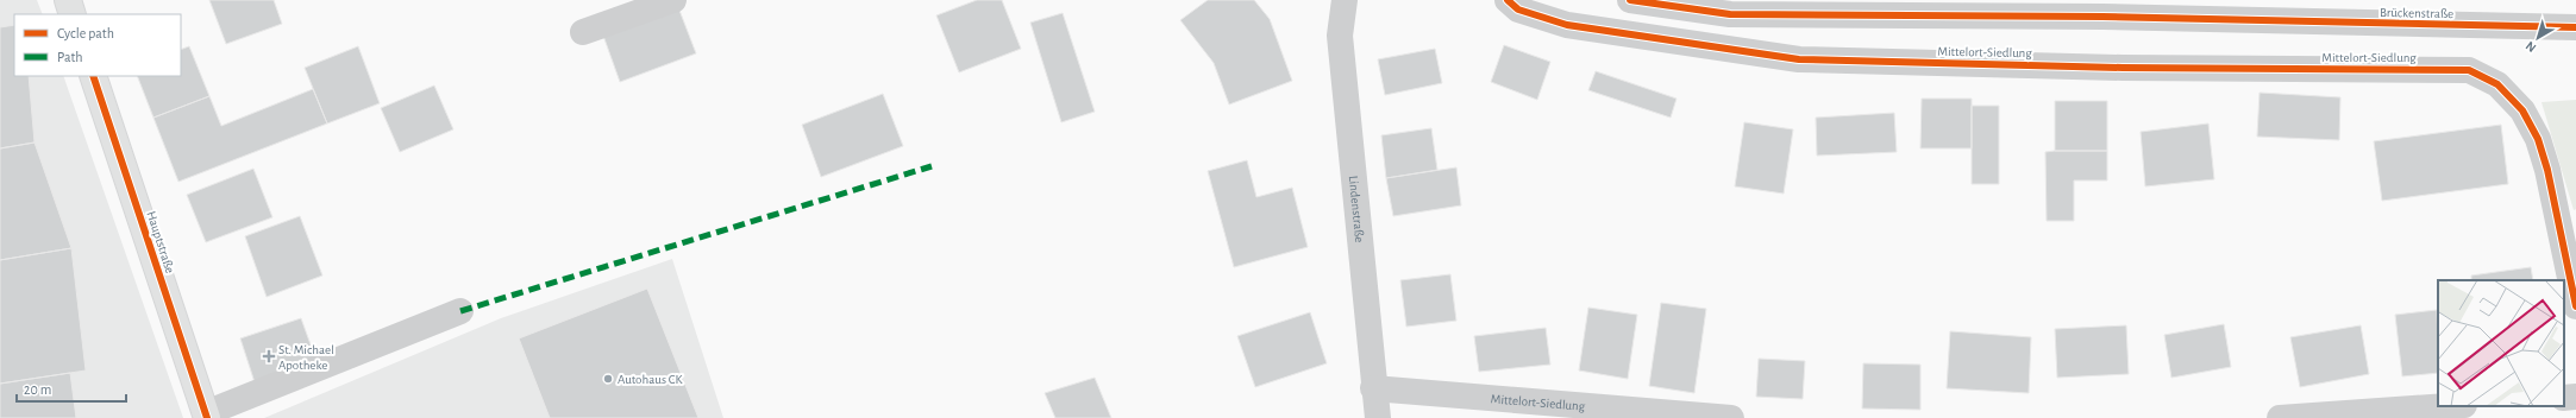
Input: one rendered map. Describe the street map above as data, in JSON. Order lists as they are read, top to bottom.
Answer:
{
  "streets": {
    "main road": ["Hauptstraße"],
    "street": ["Brückenstraße", "Mittelort-Siedlung", "Lindenstraße"]
  },
  "crossings": [
    ["Mittelort-Siedlung", "Lindenstraße"]
  ],
  "places": {
    "health": ["St. Michael Apotheke"],
    "other": ["Autohaus CK"]
  },
  "legend": ["Cycle path", "Path"],
  "scale_bar": "20 m",
  "north": "bottom left"
}
